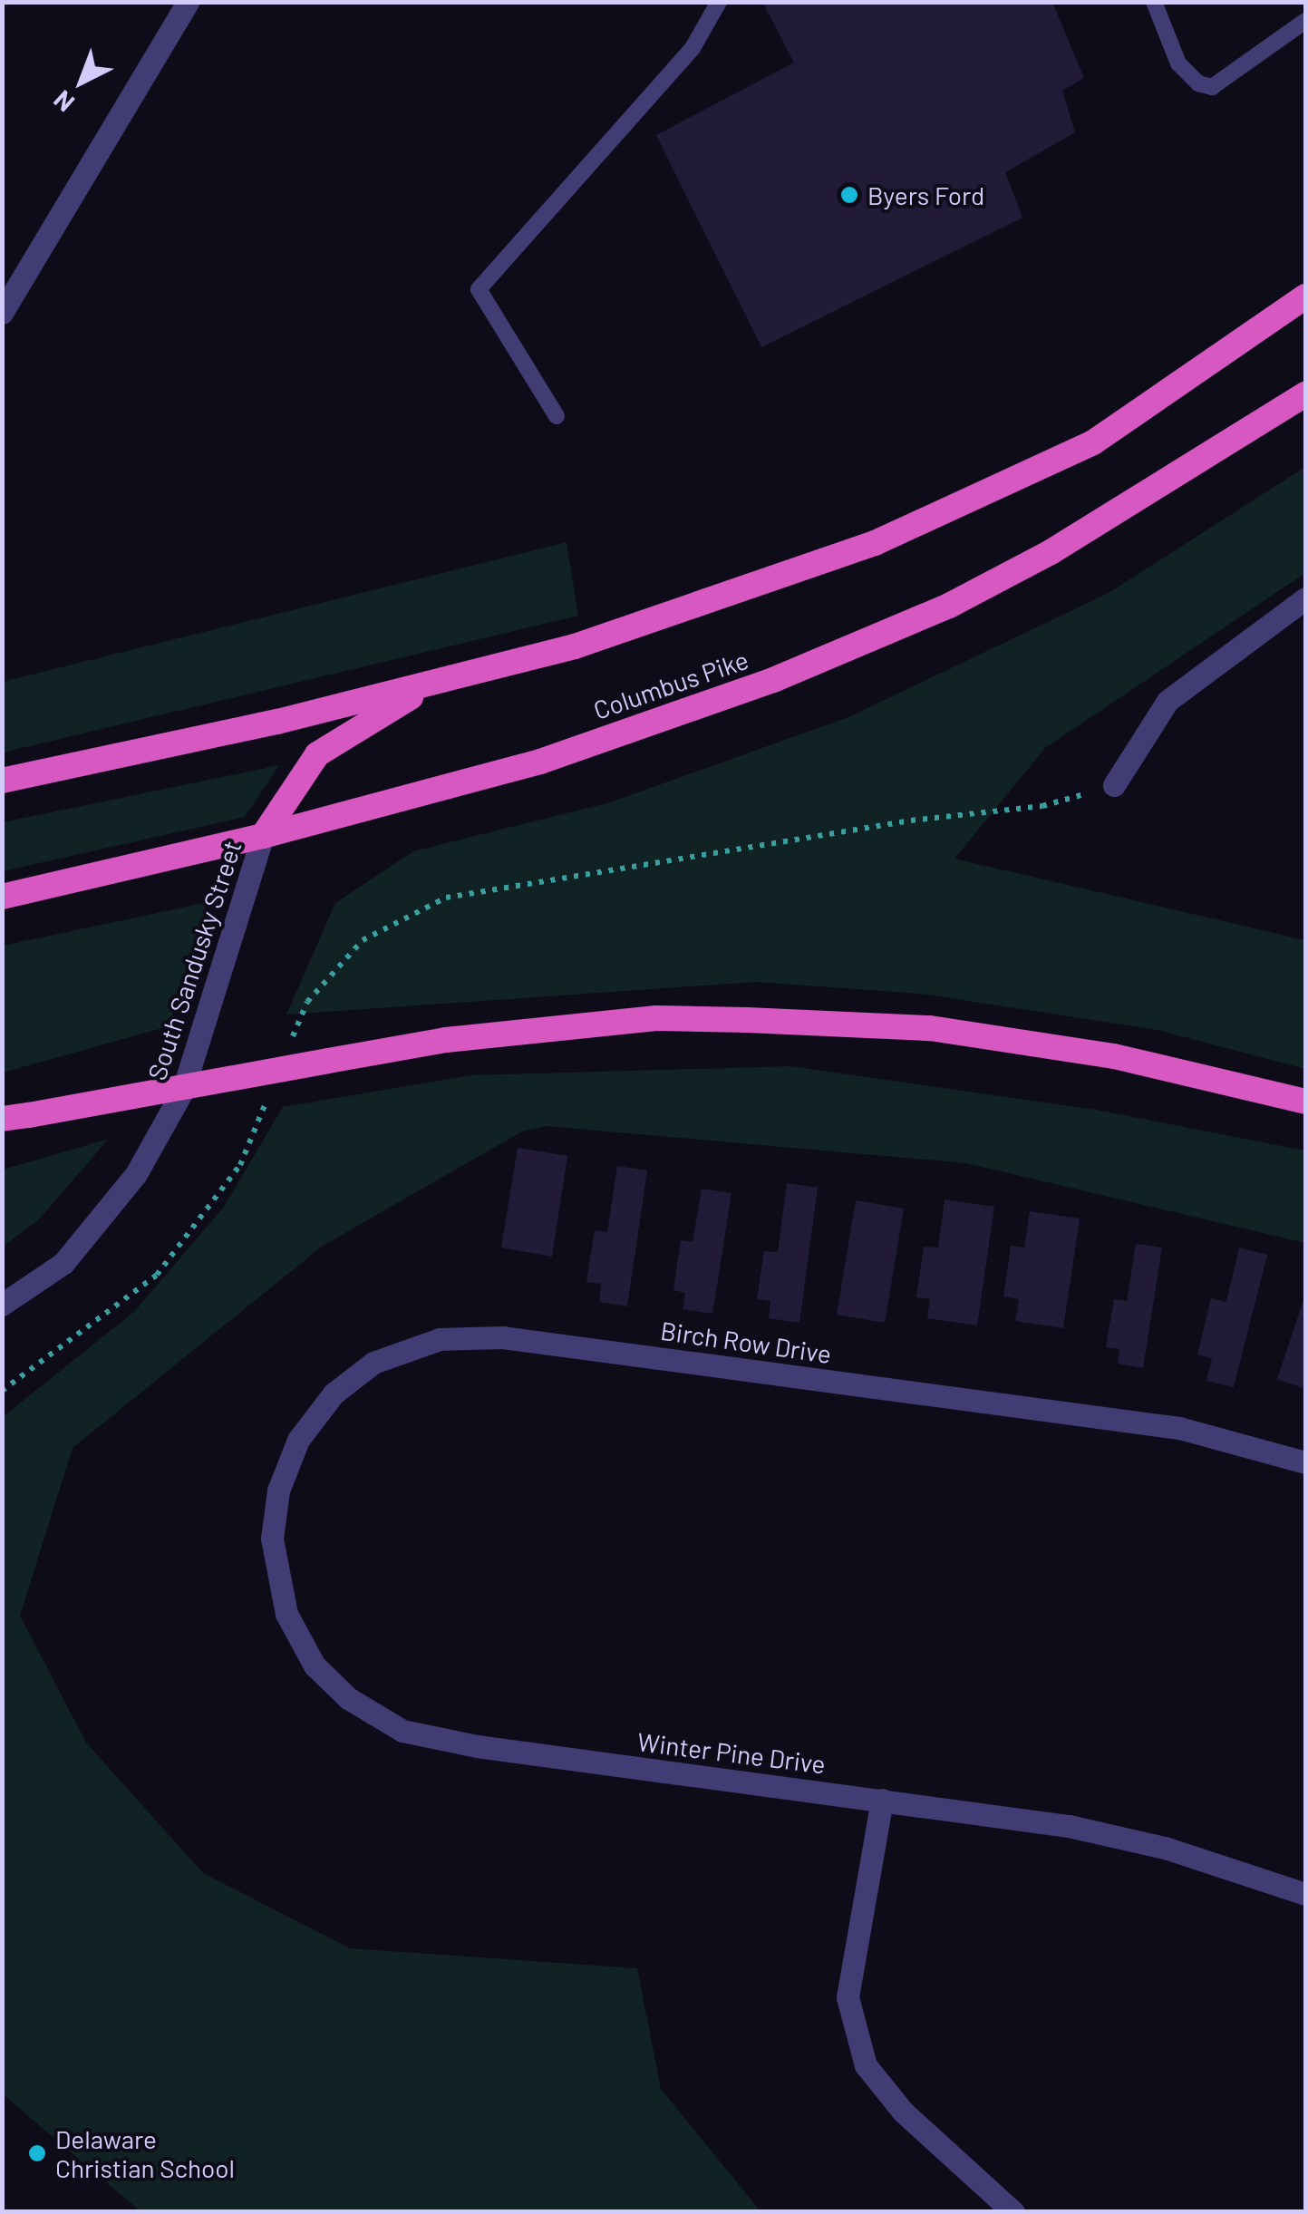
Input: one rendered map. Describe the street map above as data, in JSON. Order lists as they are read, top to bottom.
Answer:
{
  "streets": {
    "highway": ["Columbus Pike"],
    "street": ["South Sandusky Street", "Birch Row Drive", "Winter Pine Drive"]
  },
  "crossings": [
    ["Columbus Pike", "South Sandusky Street"],
    ["Birch Row Drive", "Winter Pine Drive"]
  ],
  "places": ["Byers Ford", "Delaware Christian School"],
  "north": "bottom left"
}
